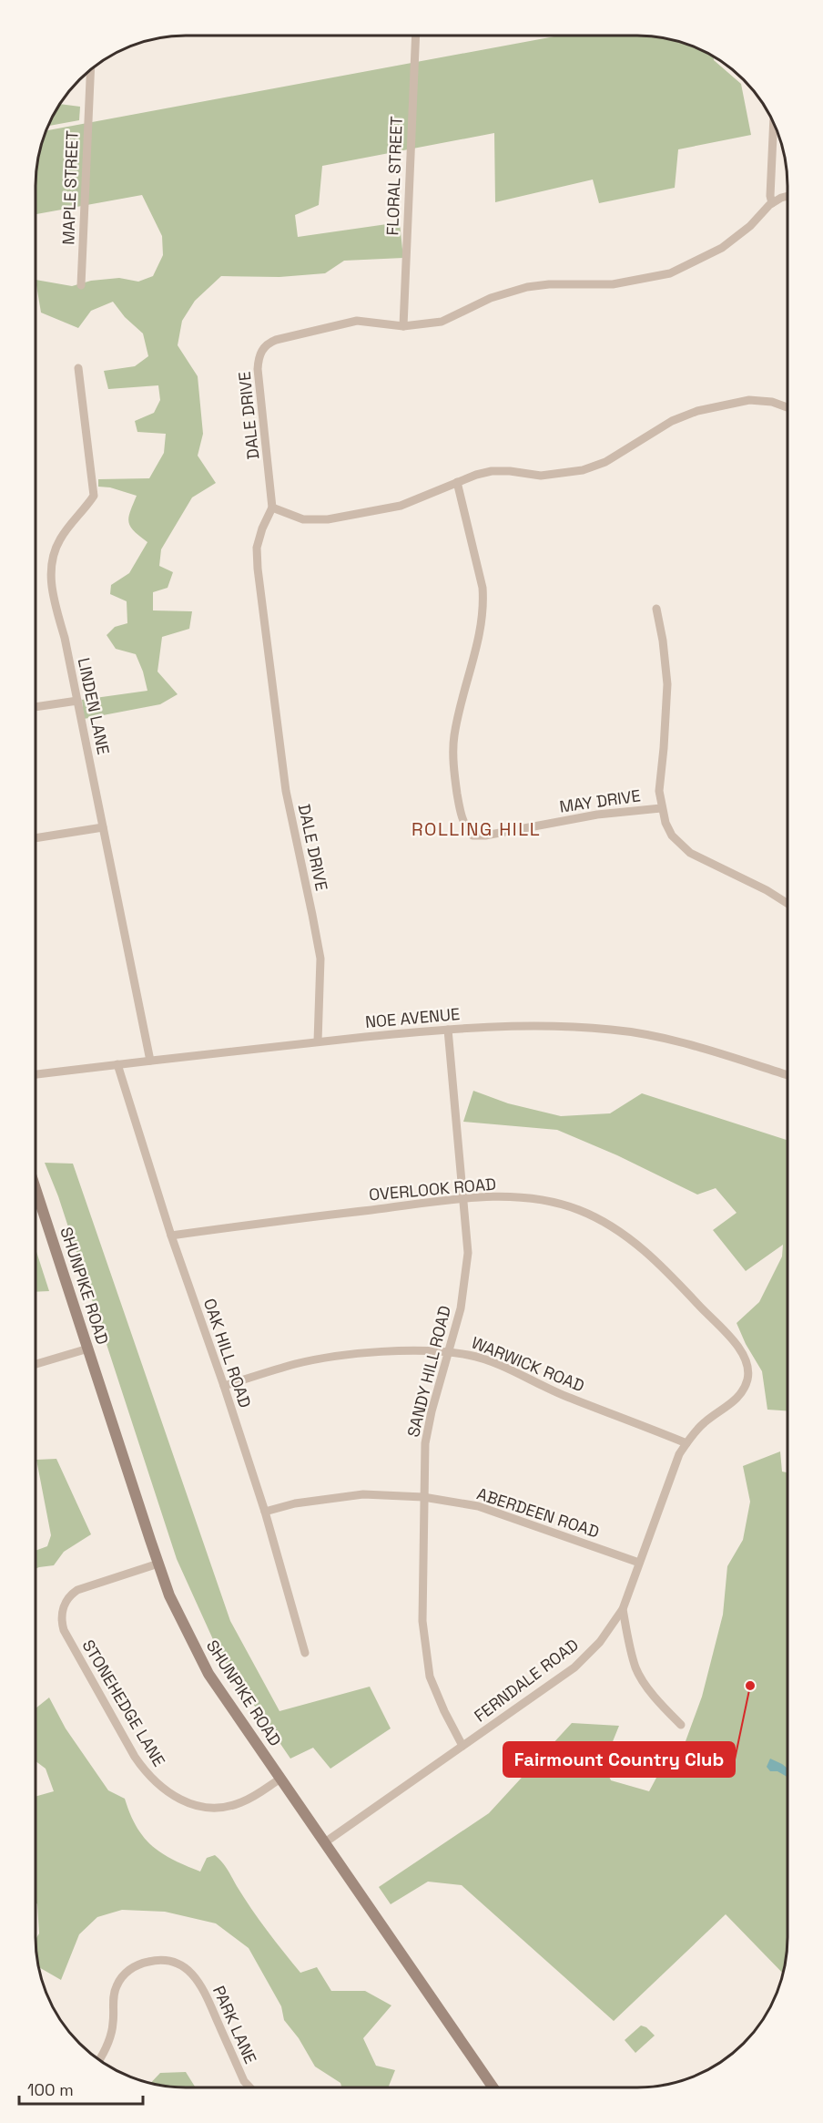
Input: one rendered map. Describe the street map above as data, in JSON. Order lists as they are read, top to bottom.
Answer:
{
  "streets": {
    "main road": ["SHUNPIKE ROAD"],
    "street": [
      "FLORAL STREET",
      "MAPLE STREET",
      "DALE DRIVE",
      "LINDEN LANE",
      "MAY DRIVE",
      "NOE AVENUE",
      "OVERLOOK ROAD",
      "OAK HILL ROAD",
      "WARWICK ROAD",
      "SANDY HILL ROAD",
      "ABERDEEN ROAD",
      "FERNDALE ROAD",
      "STONEHEDGE LANE",
      "PARK LANE"
    ]
  },
  "crossings": [
    ["FLORAL STREET", "DALE DRIVE"],
    ["DALE DRIVE", "NOE AVENUE"],
    ["LINDEN LANE", "NOE AVENUE"],
    ["NOE AVENUE", "OAK HILL ROAD"],
    ["NOE AVENUE", "SANDY HILL ROAD"],
    ["OVERLOOK ROAD", "OAK HILL ROAD"],
    ["OVERLOOK ROAD", "SANDY HILL ROAD"],
    ["OVERLOOK ROAD", "FERNDALE ROAD"],
    ["SHUNPIKE ROAD", "FERNDALE ROAD"],
    ["SHUNPIKE ROAD", "STONEHEDGE LANE"],
    ["OAK HILL ROAD", "WARWICK ROAD"],
    ["OAK HILL ROAD", "ABERDEEN ROAD"],
    ["WARWICK ROAD", "SANDY HILL ROAD"],
    ["WARWICK ROAD", "FERNDALE ROAD"],
    ["SANDY HILL ROAD", "ABERDEEN ROAD"],
    ["SANDY HILL ROAD", "FERNDALE ROAD"],
    ["ABERDEEN ROAD", "FERNDALE ROAD"]
  ],
  "districts": ["ROLLING HILL"],
  "places": ["Fairmount Country Club"],
  "scale_bar": "100 m"
}
